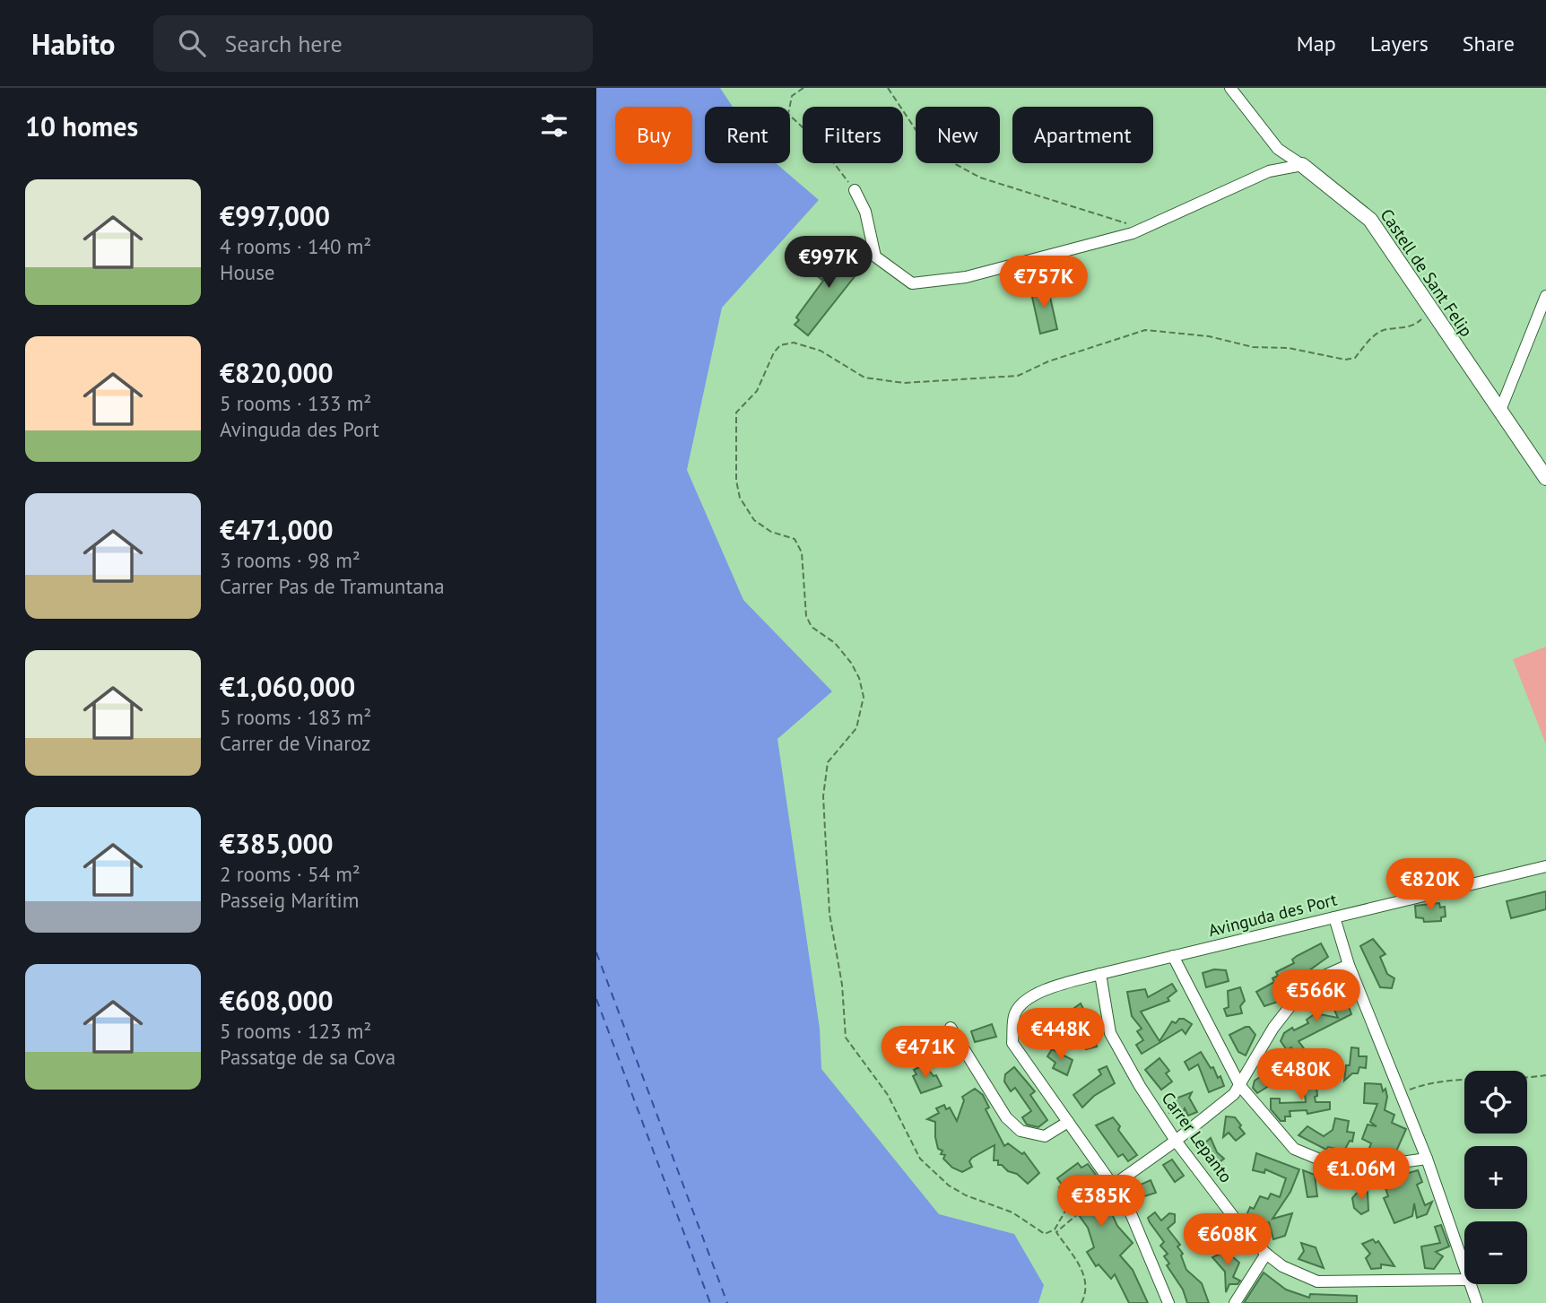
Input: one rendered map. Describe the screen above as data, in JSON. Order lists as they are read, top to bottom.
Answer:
{
  "streets": {
    "street": ["Castell de Sant Felip", "Avinguda des Port", "Carrer Lepanto"]
  },
  "crossings": [
    ["Avinguda des Port", "Carrer Lepanto"]
  ],
  "page": {
    "header": "Habito",
    "search": "Search here",
    "nav": ["Map", "Layers", "Share"],
    "heading": "10 homes",
    "chip": [
      "Buy",
      "Rent",
      "Filters",
      "New",
      "Apartment"
    ],
    "list": [
      {
        "name": "€997,000",
        "note": "4 rooms · 140 m² · House"
      },
      {
        "name": "€820,000",
        "note": "5 rooms · 133 m² · Avinguda des Port"
      },
      {
        "name": "€471,000",
        "note": "3 rooms · 98 m² · Carrer Pas de Tramuntana"
      },
      {
        "name": "€1,060,000",
        "note": "5 rooms · 183 m² · Carrer de Vinaroz"
      },
      {
        "name": "€385,000",
        "note": "2 rooms · 54 m² · Passeig Marítim"
      },
      {
        "name": "€608,000",
        "note": "5 rooms · 123 m² · Passatge de sa Cova"
      }
    ],
    "price": [
      "€997K",
      "€757K",
      "€820K",
      "€566K",
      "€448K",
      "€471K",
      "€480K",
      "€1.06M",
      "€385K",
      "€608K"
    ],
    "map_buttons": ["+", "−"]
  }
}
